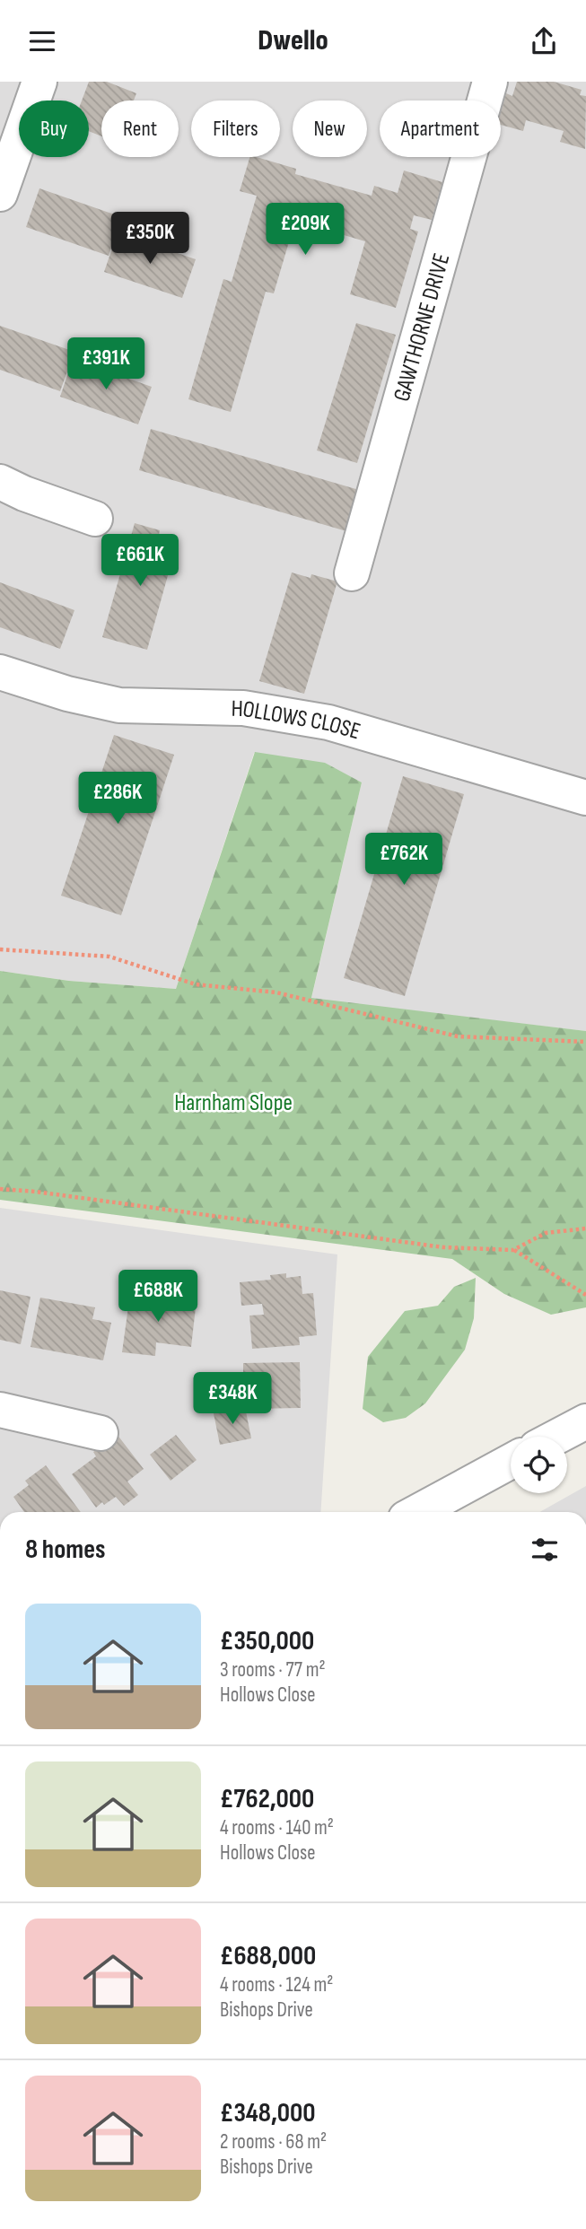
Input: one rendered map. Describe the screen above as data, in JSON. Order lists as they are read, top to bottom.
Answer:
{
  "streets": {
    "street": ["GAWTHORNE DRIVE", "HOLLOWS CLOSE"]
  },
  "parks": ["Harnham Slope"],
  "page": {
    "header": "Dwello",
    "chip": [
      "Buy",
      "Rent",
      "Filters",
      "New",
      "Apartment"
    ],
    "price": [
      "£209K",
      "£350K",
      "£391K",
      "£661K",
      "£286K",
      "£762K",
      "£688K",
      "£348K"
    ],
    "heading": "8 homes",
    "list": [
      {
        "name": "£350,000",
        "note": "3 rooms · 77 m² · Hollows Close"
      },
      {
        "name": "£762,000",
        "note": "4 rooms · 140 m² · Hollows Close"
      },
      {
        "name": "£688,000",
        "note": "4 rooms · 124 m² · Bishops Drive"
      },
      {
        "name": "£348,000",
        "note": "2 rooms · 68 m² · Bishops Drive"
      }
    ]
  }
}
